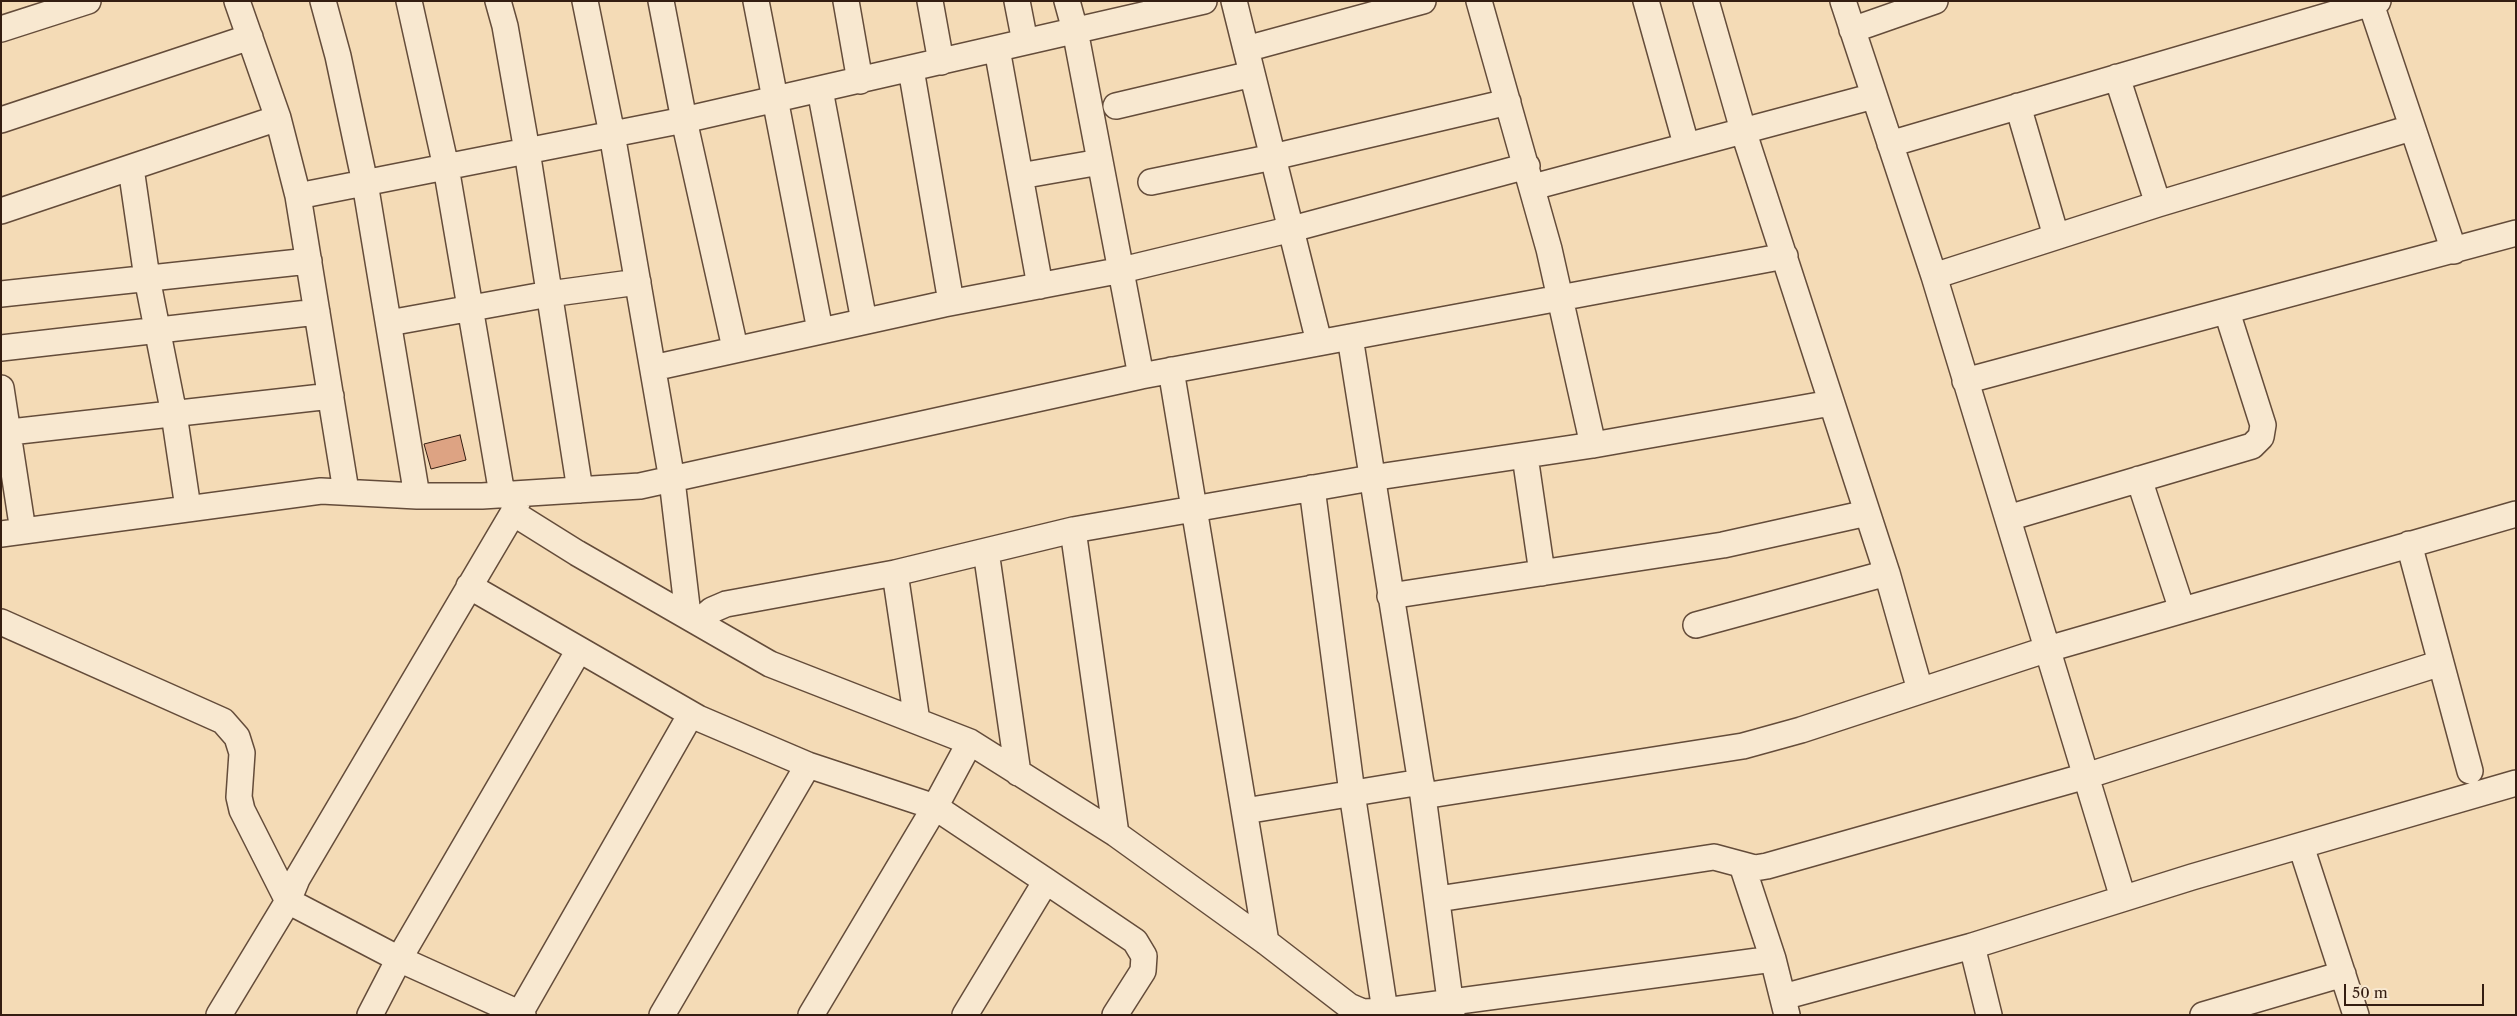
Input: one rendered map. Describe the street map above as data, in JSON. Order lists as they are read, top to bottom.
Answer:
{
  "scale_bar": "50 m"
}
